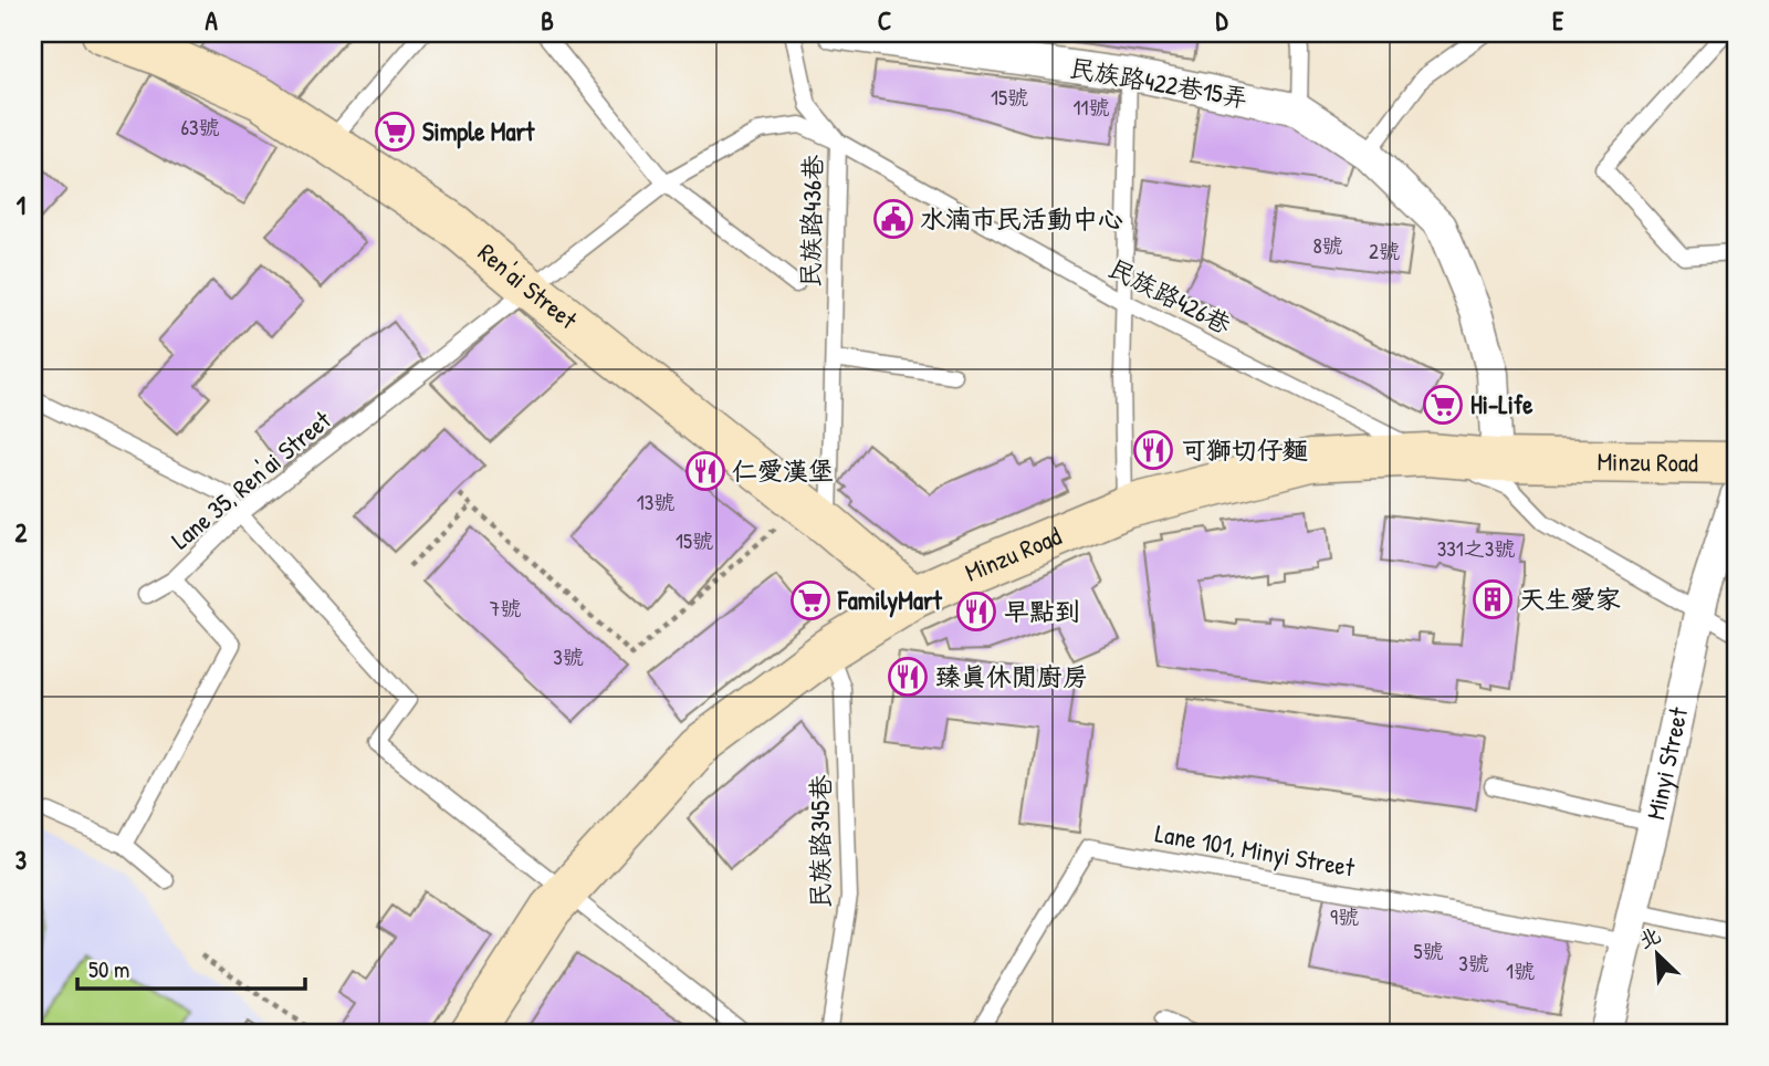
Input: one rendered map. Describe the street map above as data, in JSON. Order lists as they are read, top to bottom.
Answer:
{
  "streets": {
    "street": [
      "民族路422巷15弄",
      "Ren'ai Street",
      "Minzu Road",
      "Minyi Street"
    ],
    "lane": [
      "民族路436巷",
      "民族路426巷",
      "Lane 35, Ren'ai Street",
      "民族路345巷",
      "Lane 101, Minyi Street"
    ]
  },
  "crossings": [
    ["民族路436巷", "Ren'ai Street"],
    ["民族路436巷", "民族路426巷"],
    ["民族路436巷", "Lane 35, Ren'ai Street"],
    ["Ren'ai Street", "Minzu Road"],
    ["Ren'ai Street", "Lane 35, Ren'ai Street"],
    ["民族路426巷", "Minzu Road"],
    ["民族路426巷", "Minyi Street"],
    ["Minzu Road", "民族路345巷"],
    ["Minyi Street", "Lane 101, Minyi Street"]
  ],
  "places": {
    "supermarket": ["Simple Mart", "Hi-Life", "FamilyMart"],
    "public building": ["水湳市民活動中心"],
    "restaurant": [
      "可獅切仔麵",
      "仁愛漢堡",
      "早點到",
      "臻真休閒廚房"
    ],
    "building": ["天生愛家"]
  },
  "house_numbers": [
    "15號",
    "11號",
    "63號",
    "8號",
    "2號",
    "13號",
    "15號",
    "331之3號",
    "7號",
    "3號",
    "9號",
    "5號",
    "3號",
    "1號"
  ],
  "scale_bar": "50 m",
  "north": "top left",
  "grid": {
    "columns": [
      "A",
      "B",
      "C",
      "D",
      "E"
    ],
    "rows": ["1", "2", "3"]
  }
}
